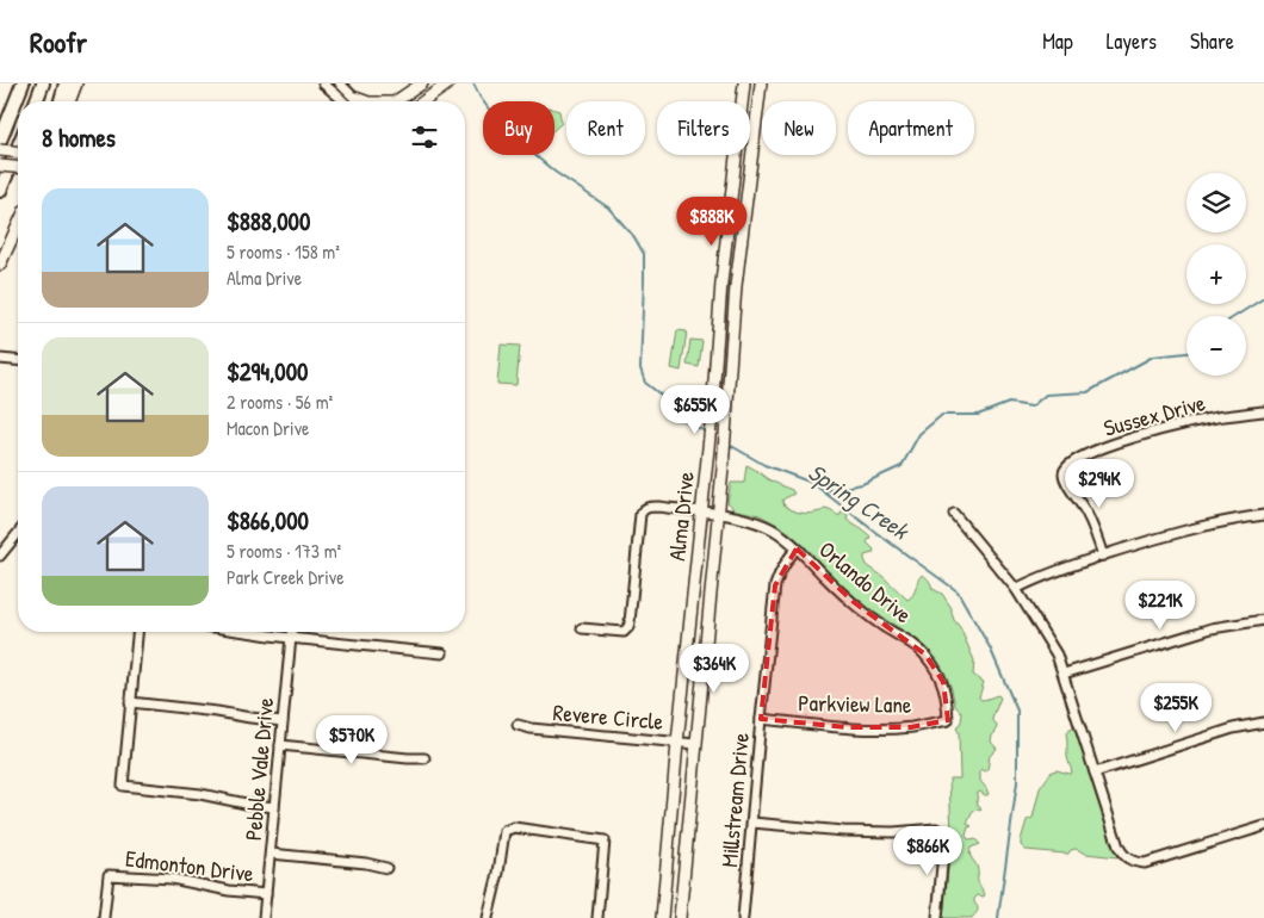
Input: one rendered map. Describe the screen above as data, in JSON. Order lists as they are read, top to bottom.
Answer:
{
  "streets": {
    "main road": ["Alma Drive"],
    "street": [
      "Sussex Drive",
      "Orlando Drive",
      "Parkview Lane",
      "Revere Circle",
      "Pebble Vale Drive",
      "Millstream Drive",
      "Edmonton Drive"
    ]
  },
  "crossings": [
    ["Alma Drive", "Orlando Drive"],
    ["Alma Drive", "Revere Circle"],
    ["Orlando Drive", "Parkview Lane"],
    ["Orlando Drive", "Millstream Drive"],
    ["Parkview Lane", "Millstream Drive"],
    ["Pebble Vale Drive", "Edmonton Drive"]
  ],
  "water": ["Spring Creek"],
  "page": {
    "header": "Roofr",
    "nav": ["Map", "Layers", "Share"],
    "chip": [
      "Buy",
      "Rent",
      "Filters",
      "New",
      "Apartment"
    ],
    "heading": "8 homes",
    "map_buttons": ["+", "−"],
    "list": [
      {
        "name": "$888,000",
        "note": "5 rooms · 158 m² · Alma Drive"
      },
      {
        "name": "$294,000",
        "note": "2 rooms · 56 m² · Macon Drive"
      },
      {
        "name": "$866,000",
        "note": "5 rooms · 173 m² · Park Creek Drive"
      }
    ],
    "price": [
      "$888K",
      "$655K",
      "$294K",
      "$221K",
      "$364K",
      "$255K",
      "$570K",
      "$866K"
    ]
  }
}
